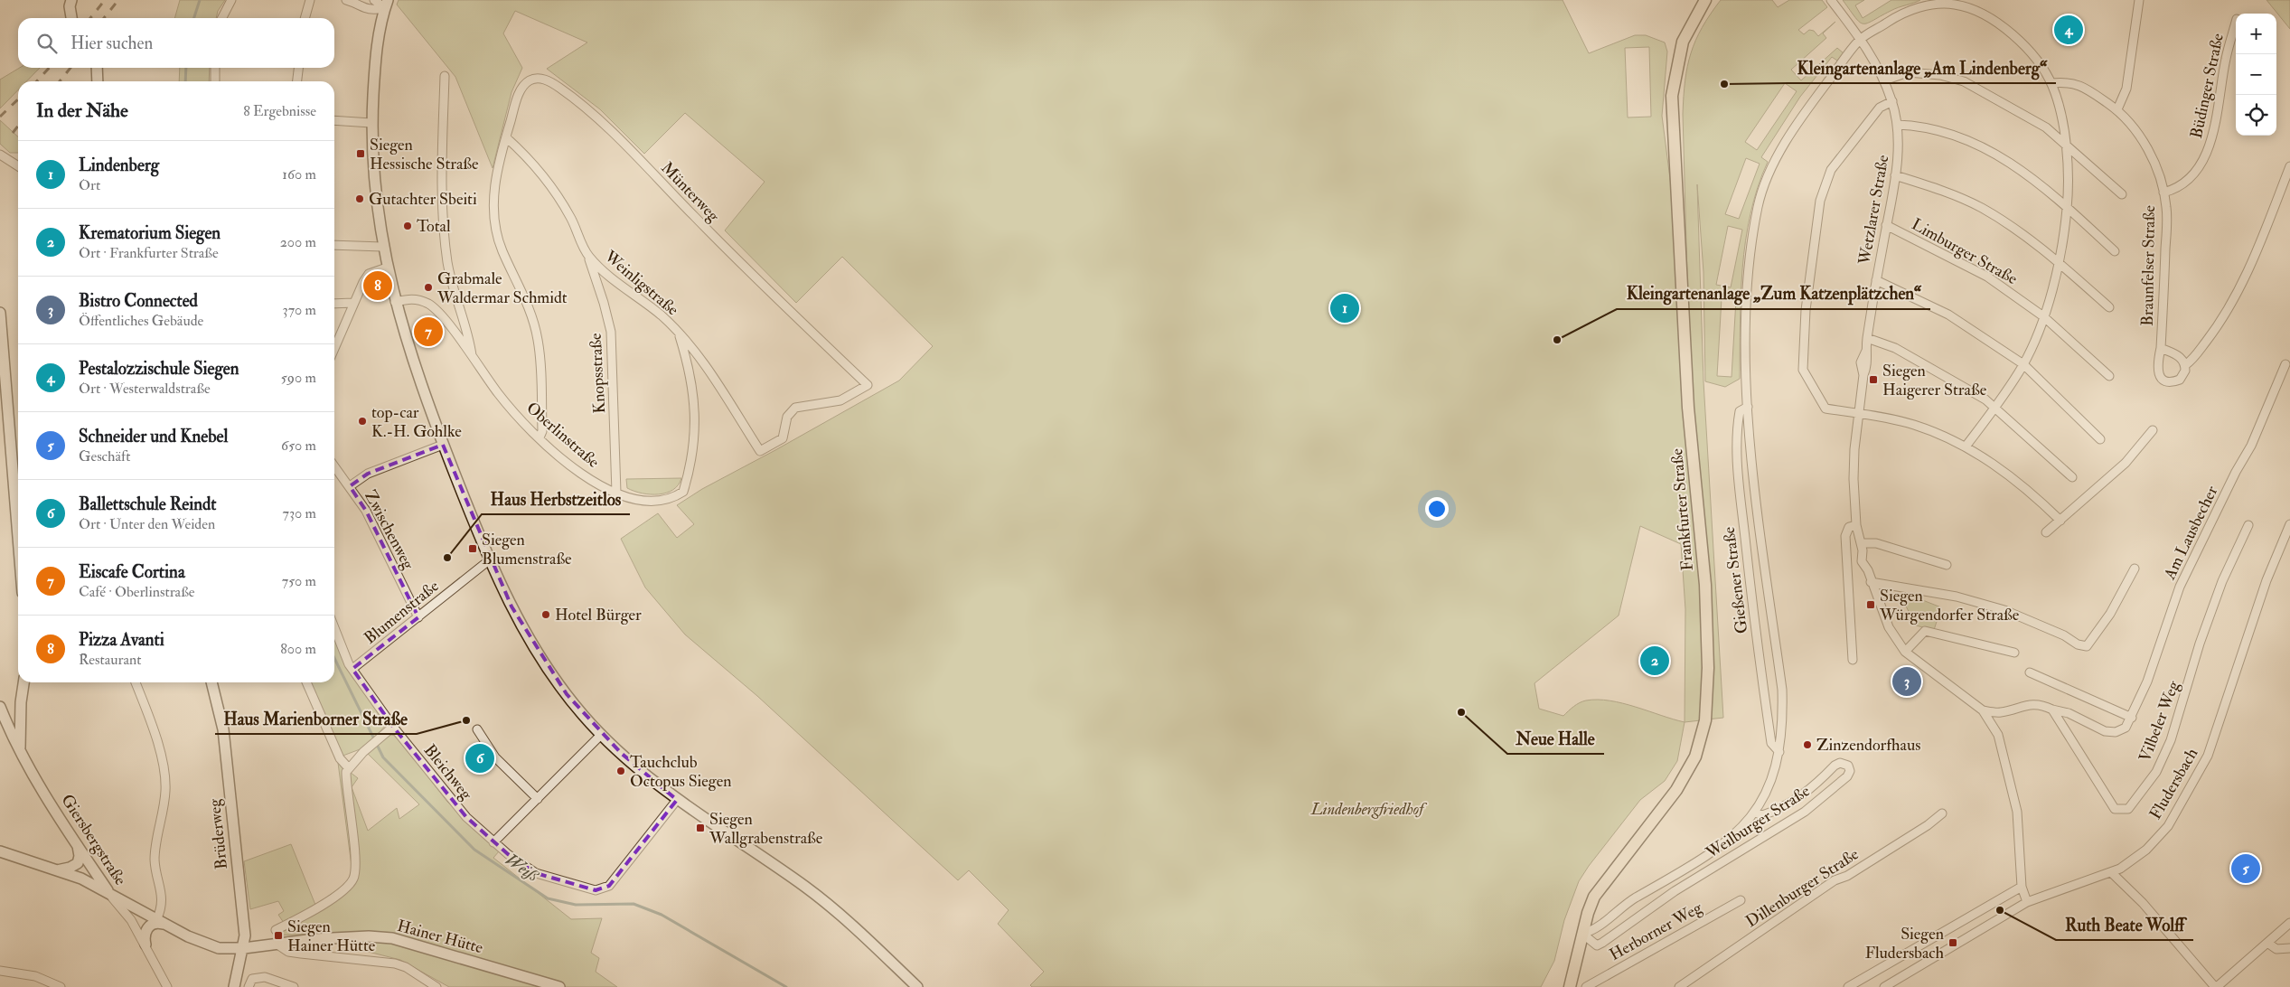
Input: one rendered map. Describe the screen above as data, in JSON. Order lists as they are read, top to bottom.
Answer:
{
  "streets": {
    "main road": ["Frankfurter Straße"],
    "street": [
      "Büdinger Straße",
      "Münterweg",
      "Wetzlarer Straße",
      "Limburger Straße",
      "Braunfelser Straße",
      "Weinligstraße",
      "Knopsstraße",
      "Oberlinstraße",
      "Zwischenweg",
      "Am Lausbecher",
      "Gießener Straße",
      "Blumenstraße",
      "Vilbeler Weg",
      "Bleichweg",
      "Fludersbach",
      "Weilburger Straße",
      "Brüderweg",
      "Giersbergstraße",
      "Dillenburger Straße",
      "Herborner Weg",
      "Hainer Hütte"
    ]
  },
  "crossings": [
    ["Büdinger Straße", "Braunfelser Straße"],
    ["Münterweg", "Weinligstraße"],
    ["Wetzlarer Straße", "Limburger Straße"],
    ["Wetzlarer Straße", "Gießener Straße"],
    ["Wetzlarer Straße", "Fludersbach"],
    ["Weinligstraße", "Knopsstraße"],
    ["Weinligstraße", "Oberlinstraße"],
    ["Knopsstraße", "Oberlinstraße"],
    ["Frankfurter Straße", "Gießener Straße"],
    ["Frankfurter Straße", "Weilburger Straße"],
    ["Zwischenweg", "Blumenstraße"],
    ["Am Lausbecher", "Vilbeler Weg"],
    ["Gießener Straße", "Weilburger Straße"],
    ["Blumenstraße", "Bleichweg"],
    ["Brüderweg", "Hainer Hütte"],
    ["Giersbergstraße", "Hainer Hütte"]
  ],
  "water": ["Weiß"],
  "parks": ["Lindenbergfriedhof"],
  "places": {
    "other": [
      "Kleingartenanlage „Am Lindenberg“",
      "Gutachter Sbeiti",
      "Total",
      "Grabmale Waldermar Schmidt",
      "Kleingartenanlage „Zum Katzenplätzchen“",
      "top-car K.-H. Gohlke",
      "Haus Herbstzeitlos",
      "Hotel Bürger",
      "Neue Halle",
      "Haus Marienborner Straße",
      "Zinzendorfhaus",
      "Tauchclub Octopus Siegen",
      "Ruth Beate Wolff"
    ],
    "transit": [
      "Siegen Hessische Straße",
      "Siegen Haigerer Straße",
      "Siegen Blumenstraße",
      "Siegen Würgendorfer Straße",
      "Siegen Wallgrabenstraße",
      "Siegen Hainer Hütte",
      "Siegen Fludersbach"
    ]
  },
  "page": {
    "map_buttons": ["+", "−"],
    "pins": [
      "4",
      "8",
      "1",
      "7",
      "2",
      "3",
      "6",
      "5"
    ],
    "search": "Hier suchen",
    "heading": ["In der Nähe", "8 Ergebnisse"],
    "list": [
      {
        "mark": "1",
        "name": "Lindenberg",
        "note": "Ort",
        "value": "160 m"
      },
      {
        "mark": "2",
        "name": "Krematorium Siegen",
        "note": "Ort · Frankfurter Straße",
        "value": "200 m"
      },
      {
        "mark": "3",
        "name": "Bistro Connected",
        "note": "Öffentliches Gebäude",
        "value": "370 m"
      },
      {
        "mark": "4",
        "name": "Pestalozzischule Siegen",
        "note": "Ort · Westerwaldstraße",
        "value": "590 m"
      },
      {
        "mark": "5",
        "name": "Schneider und Knebel",
        "note": "Geschäft",
        "value": "650 m"
      },
      {
        "mark": "6",
        "name": "Ballettschule Reindt",
        "note": "Ort · Unter den Weiden",
        "value": "730 m"
      },
      {
        "mark": "7",
        "name": "Eiscafe Cortina",
        "note": "Café · Oberlinstraße",
        "value": "750 m"
      },
      {
        "mark": "8",
        "name": "Pizza Avanti",
        "note": "Restaurant",
        "value": "800 m"
      }
    ]
  }
}
